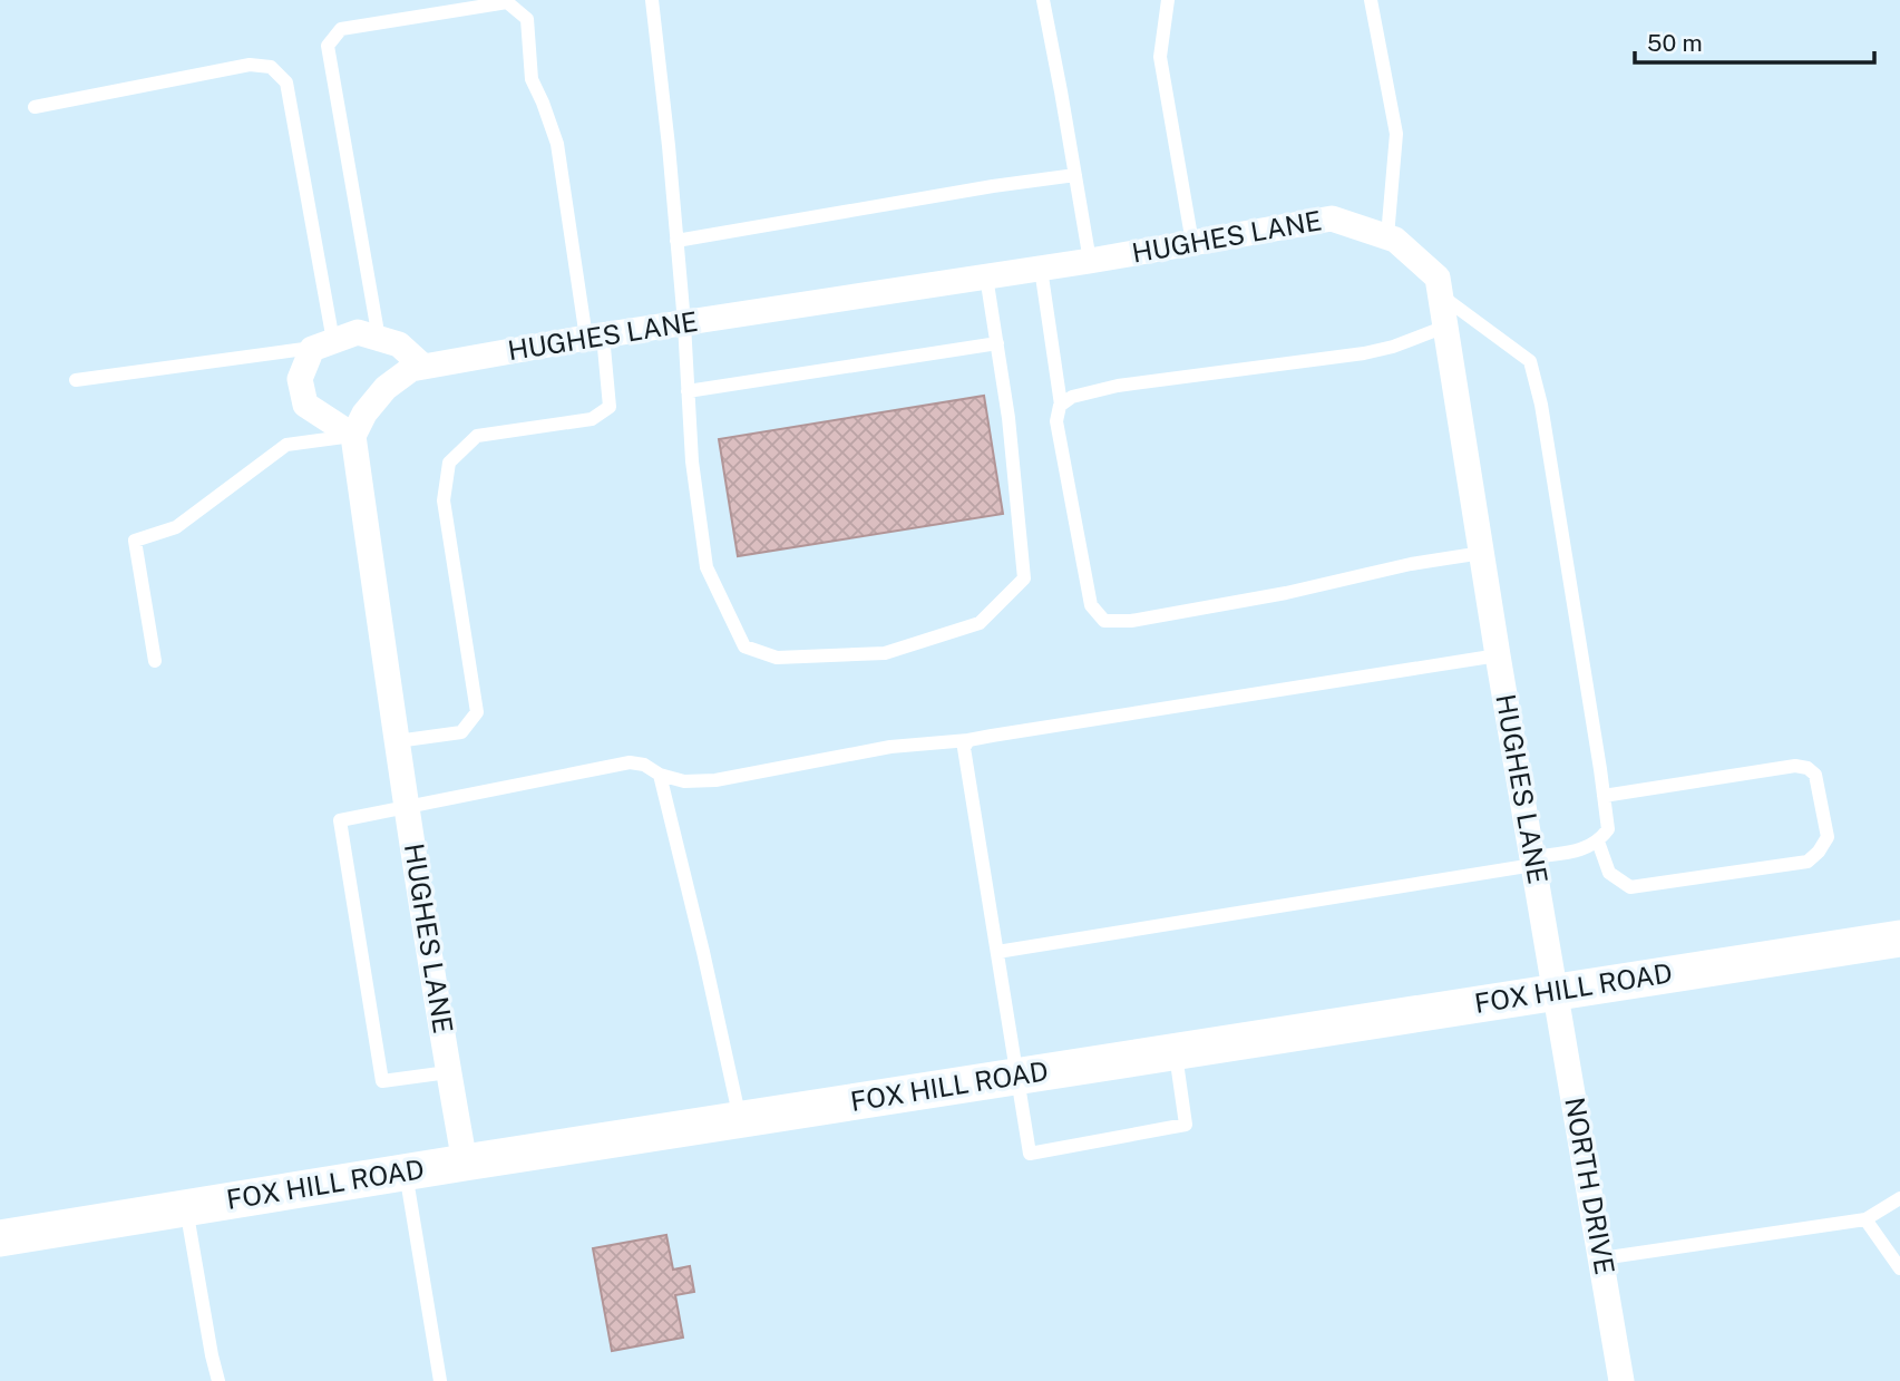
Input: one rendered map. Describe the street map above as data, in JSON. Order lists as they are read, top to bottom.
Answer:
{
  "streets": {
    "street": ["HUGHES LANE", "FOX HILL ROAD", "NORTH DRIVE"]
  },
  "crossings": [
    ["HUGHES LANE", "FOX HILL ROAD"],
    ["HUGHES LANE", "NORTH DRIVE"],
    ["FOX HILL ROAD", "NORTH DRIVE"]
  ],
  "scale_bar": "50 m"
}
